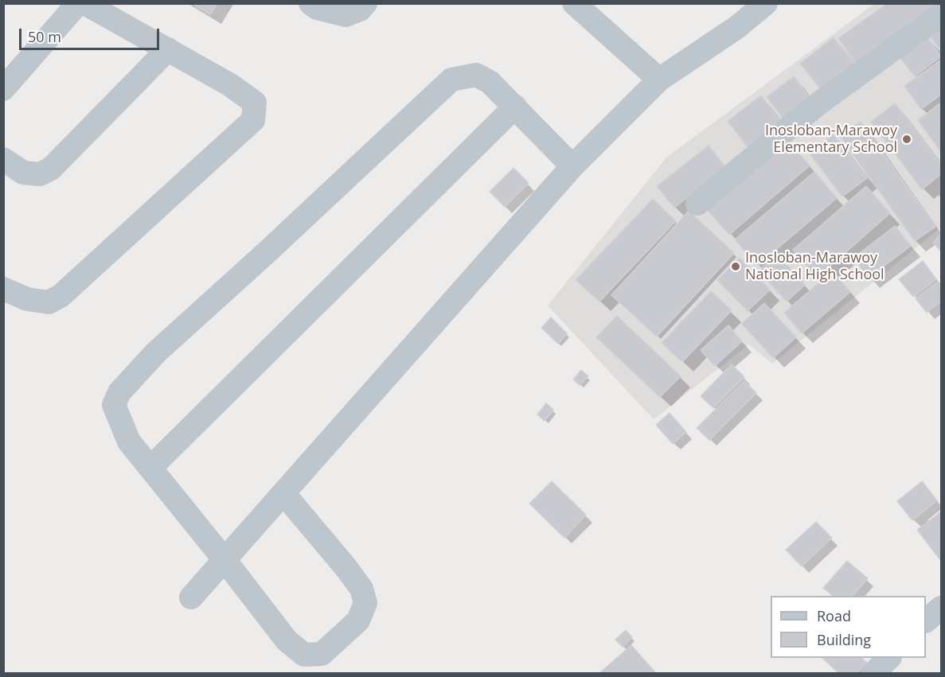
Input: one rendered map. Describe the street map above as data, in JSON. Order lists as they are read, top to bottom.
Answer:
{
  "places": ["Inosloban-Marawoy Elementary School", "Inosloban-Marawoy National High School"],
  "legend": ["Road", "Building"],
  "scale_bar": "50 m"
}
